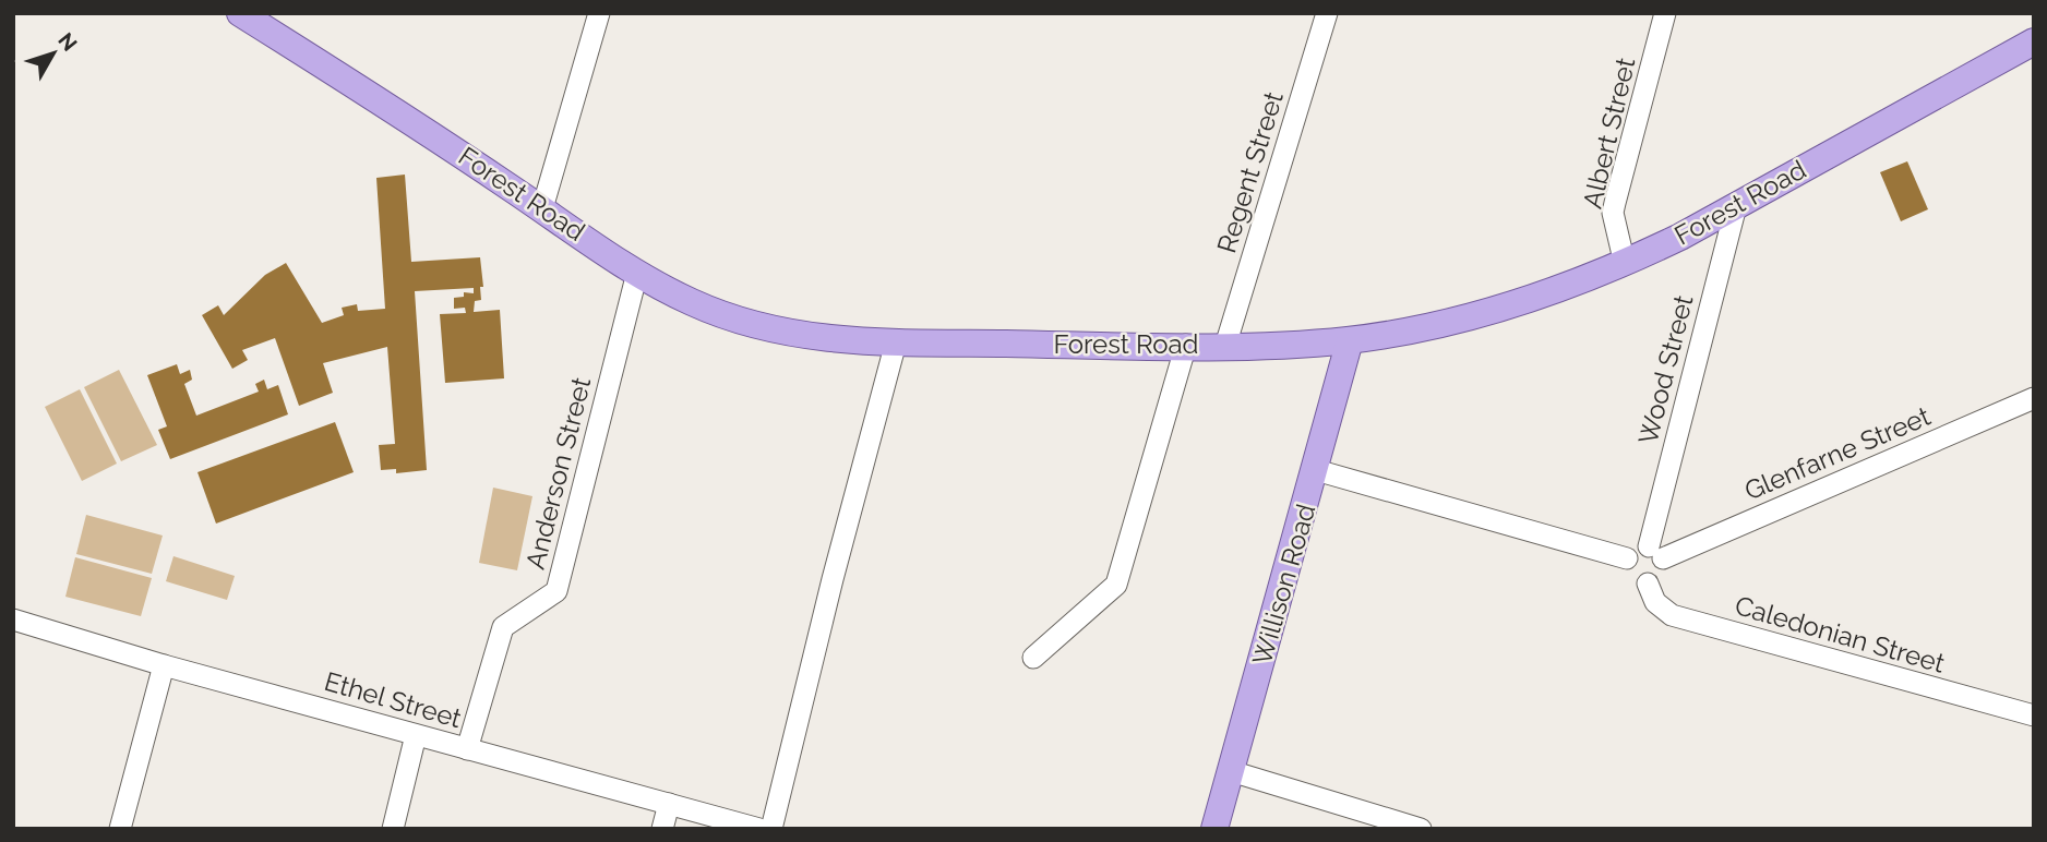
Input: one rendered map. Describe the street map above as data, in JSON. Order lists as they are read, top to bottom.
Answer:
{
  "streets": {
    "main road": ["Forest Road", "Willison Road"],
    "street": [
      "Albert Street",
      "Regent Street",
      "Wood Street",
      "Glenfarne Street",
      "Anderson Street",
      "Caledonian Street",
      "Ethel Street"
    ]
  },
  "crossings": [
    ["Albert Street", "Forest Road"],
    ["Regent Street", "Forest Road"],
    ["Forest Road", "Wood Street"],
    ["Forest Road", "Anderson Street"],
    ["Forest Road", "Willison Road"],
    ["Wood Street", "Glenfarne Street"],
    ["Wood Street", "Caledonian Street"],
    ["Glenfarne Street", "Caledonian Street"],
    ["Anderson Street", "Ethel Street"]
  ],
  "north": "top right"
}
